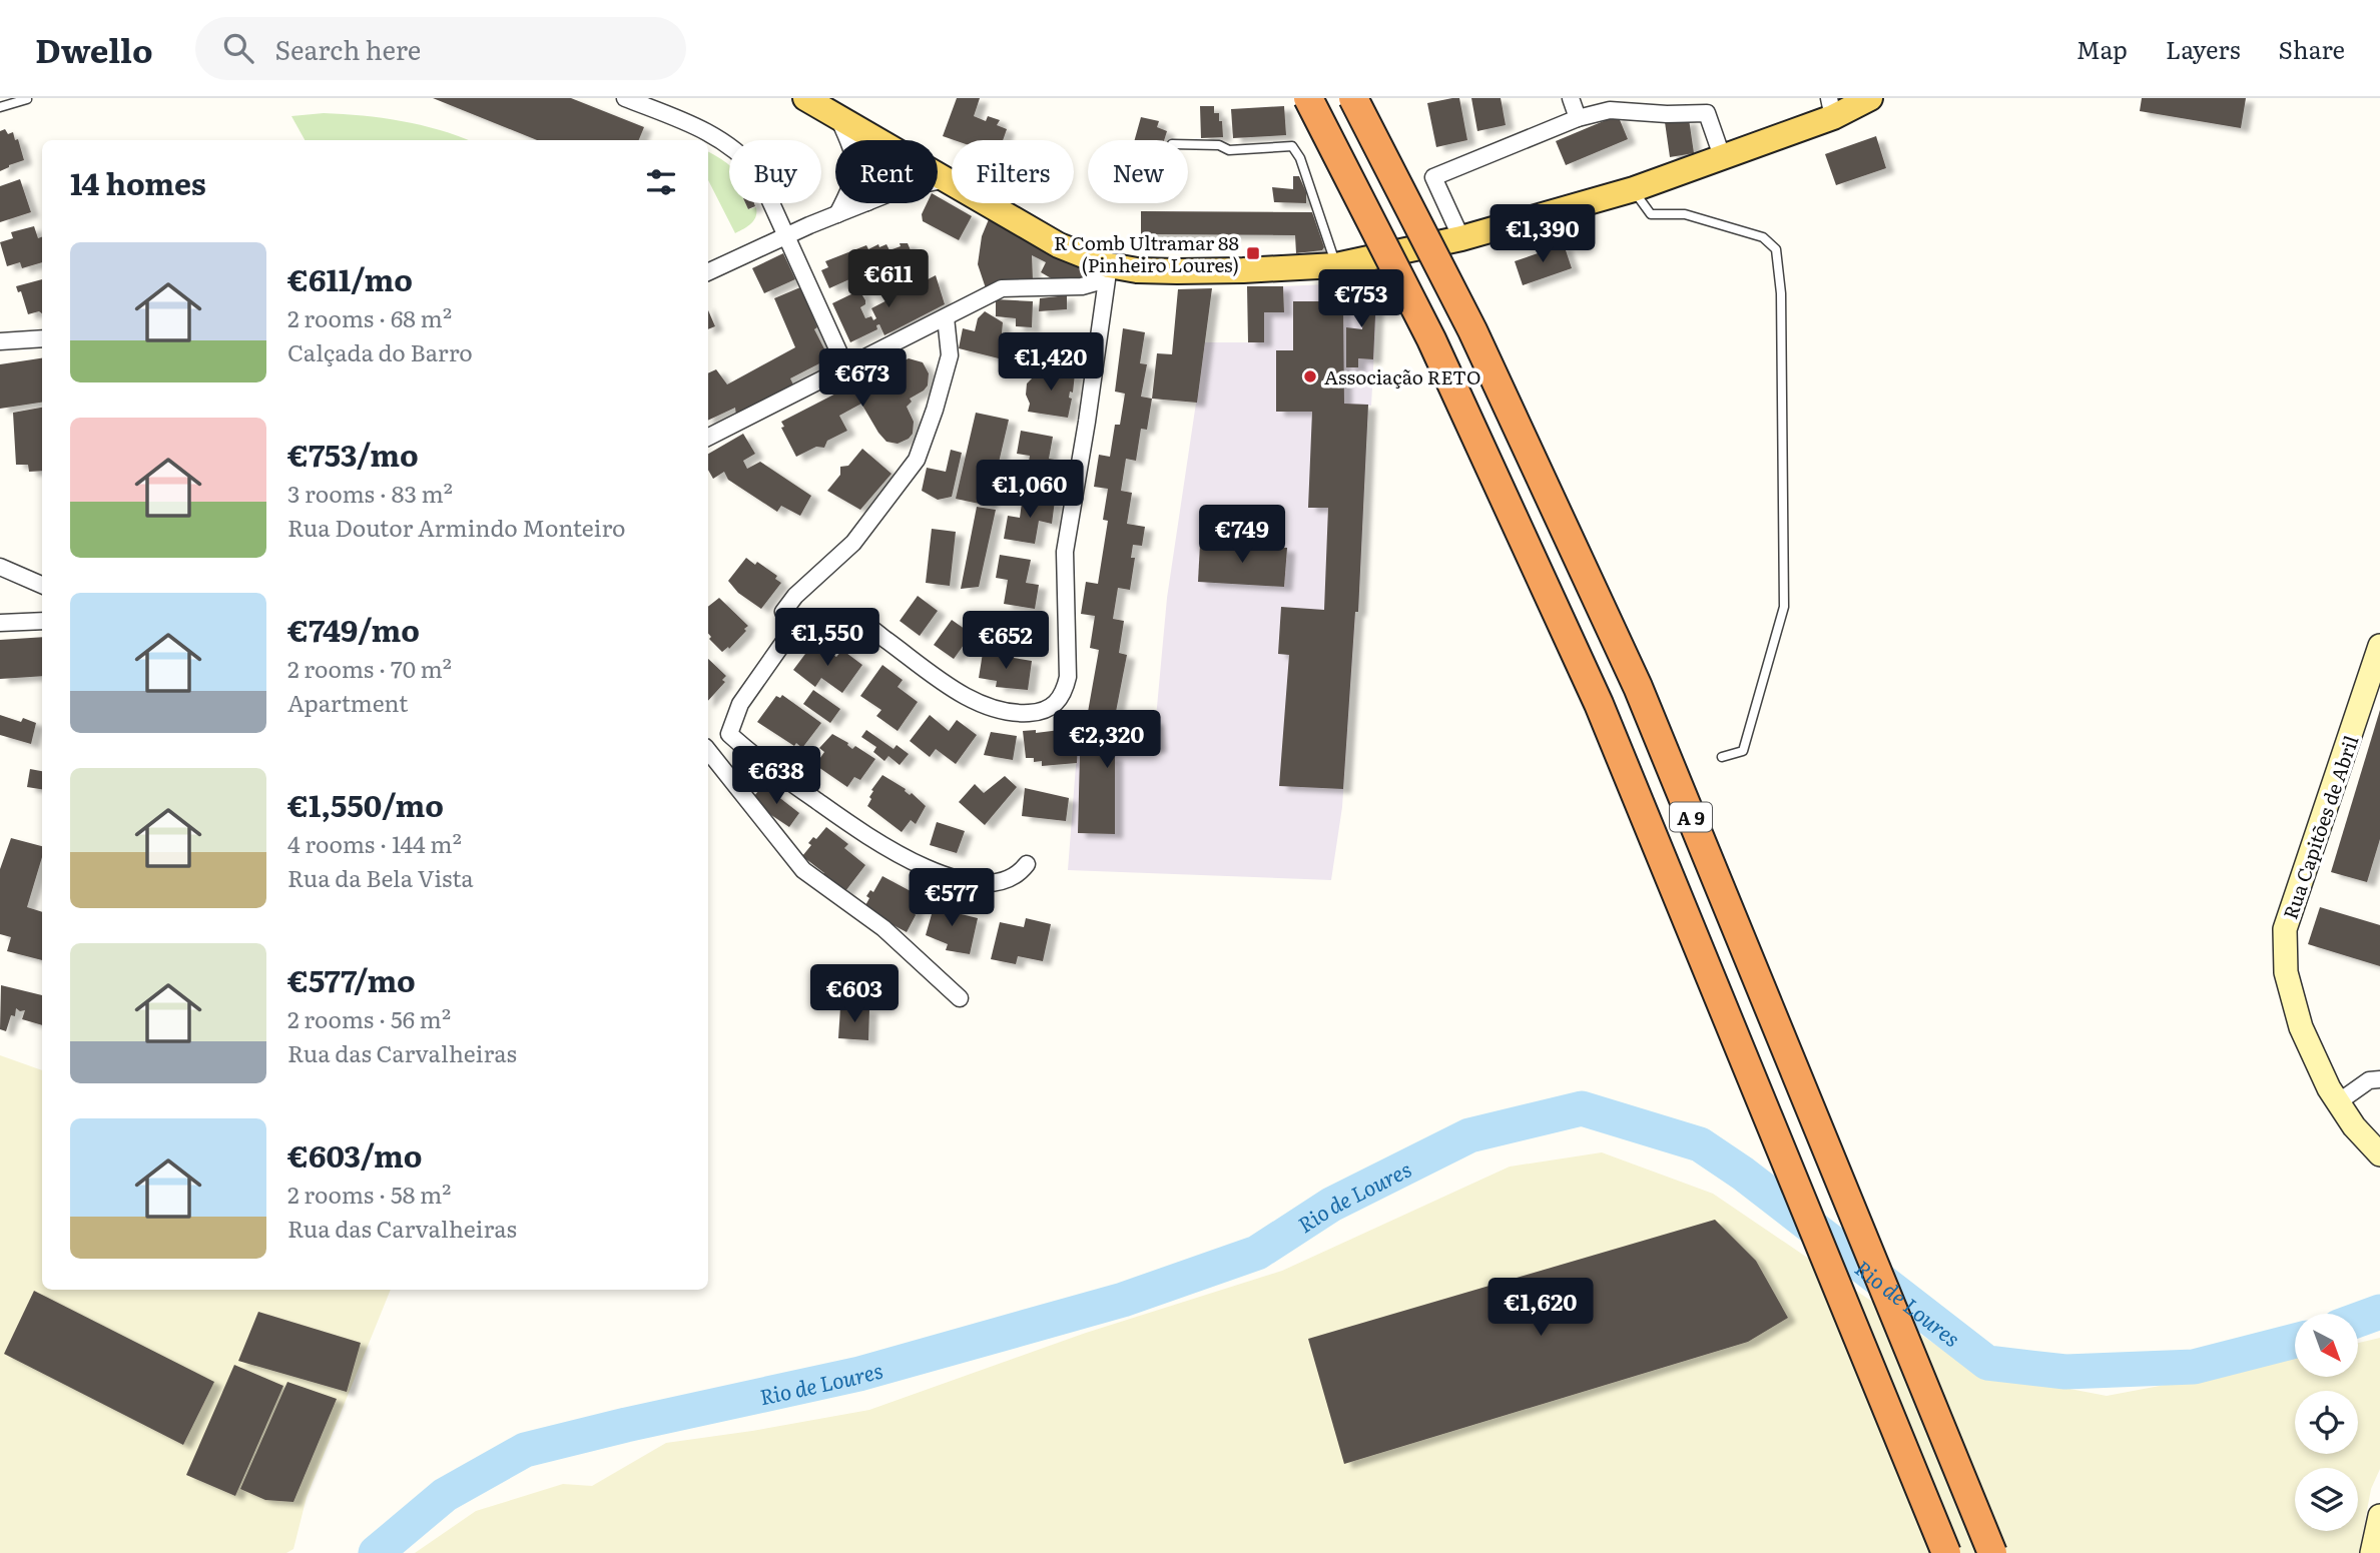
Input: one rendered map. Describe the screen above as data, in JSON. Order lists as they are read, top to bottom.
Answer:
{
  "streets": {
    "highway": ["A 9"],
    "street": ["Rua Capitões de Abril"]
  },
  "water": ["Rio de Loures"],
  "places": {
    "transit": ["R Comb Ultramar 88 (Pinheiro Loures)"],
    "other": ["Associação RETO"]
  },
  "north": "bottom right",
  "page": {
    "header": "Dwello",
    "search": "Search here",
    "nav": ["Map", "Layers", "Share"],
    "chip": [
      "Buy",
      "Rent",
      "Filters",
      "New"
    ],
    "heading": "14 homes",
    "price": [
      "€1,390",
      "€611",
      "€753",
      "€1,420",
      "€673",
      "€1,060",
      "€749",
      "€1,550",
      "€652",
      "€2,320",
      "€638",
      "€577",
      "€603",
      "€1,620"
    ],
    "list": [
      {
        "name": "€611/mo",
        "note": "2 rooms · 68 m² · Calçada do Barro"
      },
      {
        "name": "€753/mo",
        "note": "3 rooms · 83 m² · Rua Doutor Armindo Monteiro"
      },
      {
        "name": "€749/mo",
        "note": "2 rooms · 70 m² · Apartment"
      },
      {
        "name": "€1,550/mo",
        "note": "4 rooms · 144 m² · Rua da Bela Vista"
      },
      {
        "name": "€577/mo",
        "note": "2 rooms · 56 m² · Rua das Carvalheiras"
      },
      {
        "name": "€603/mo",
        "note": "2 rooms · 58 m² · Rua das Carvalheiras"
      }
    ]
  }
}
